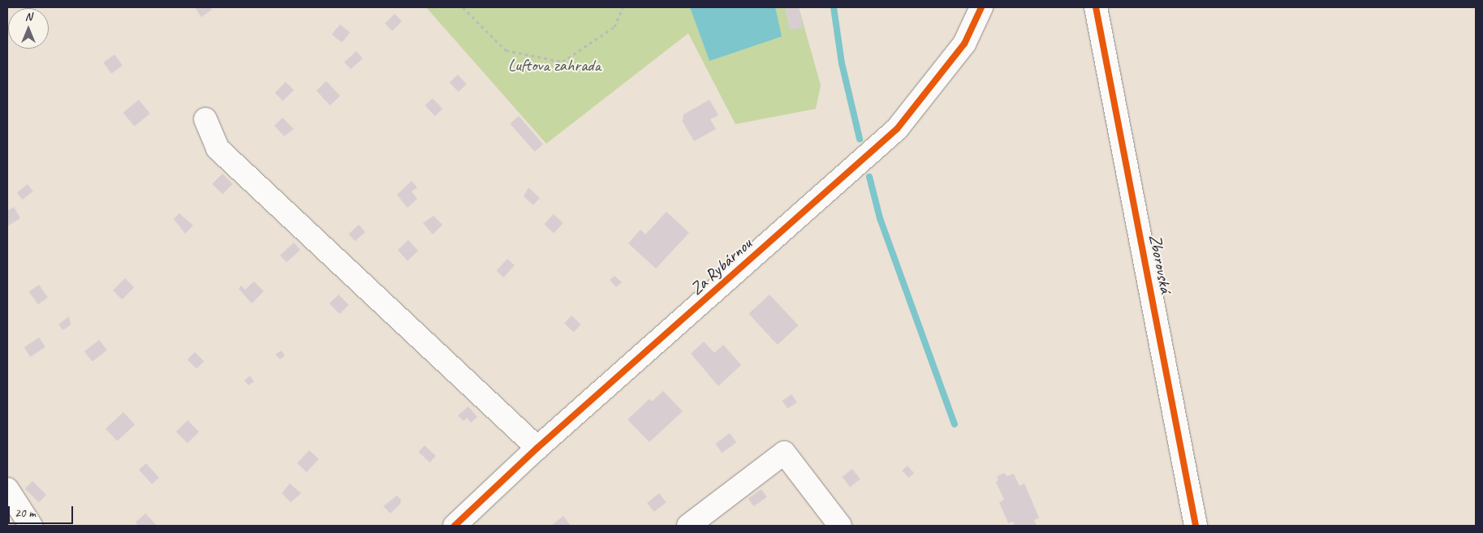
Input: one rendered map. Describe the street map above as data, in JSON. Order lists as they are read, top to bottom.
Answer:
{
  "streets": {
    "street": ["Zborovská", "Za Rybárnou"]
  },
  "parks": ["Luftova zahrada"],
  "scale_bar": "20 m",
  "north": "top"
}
